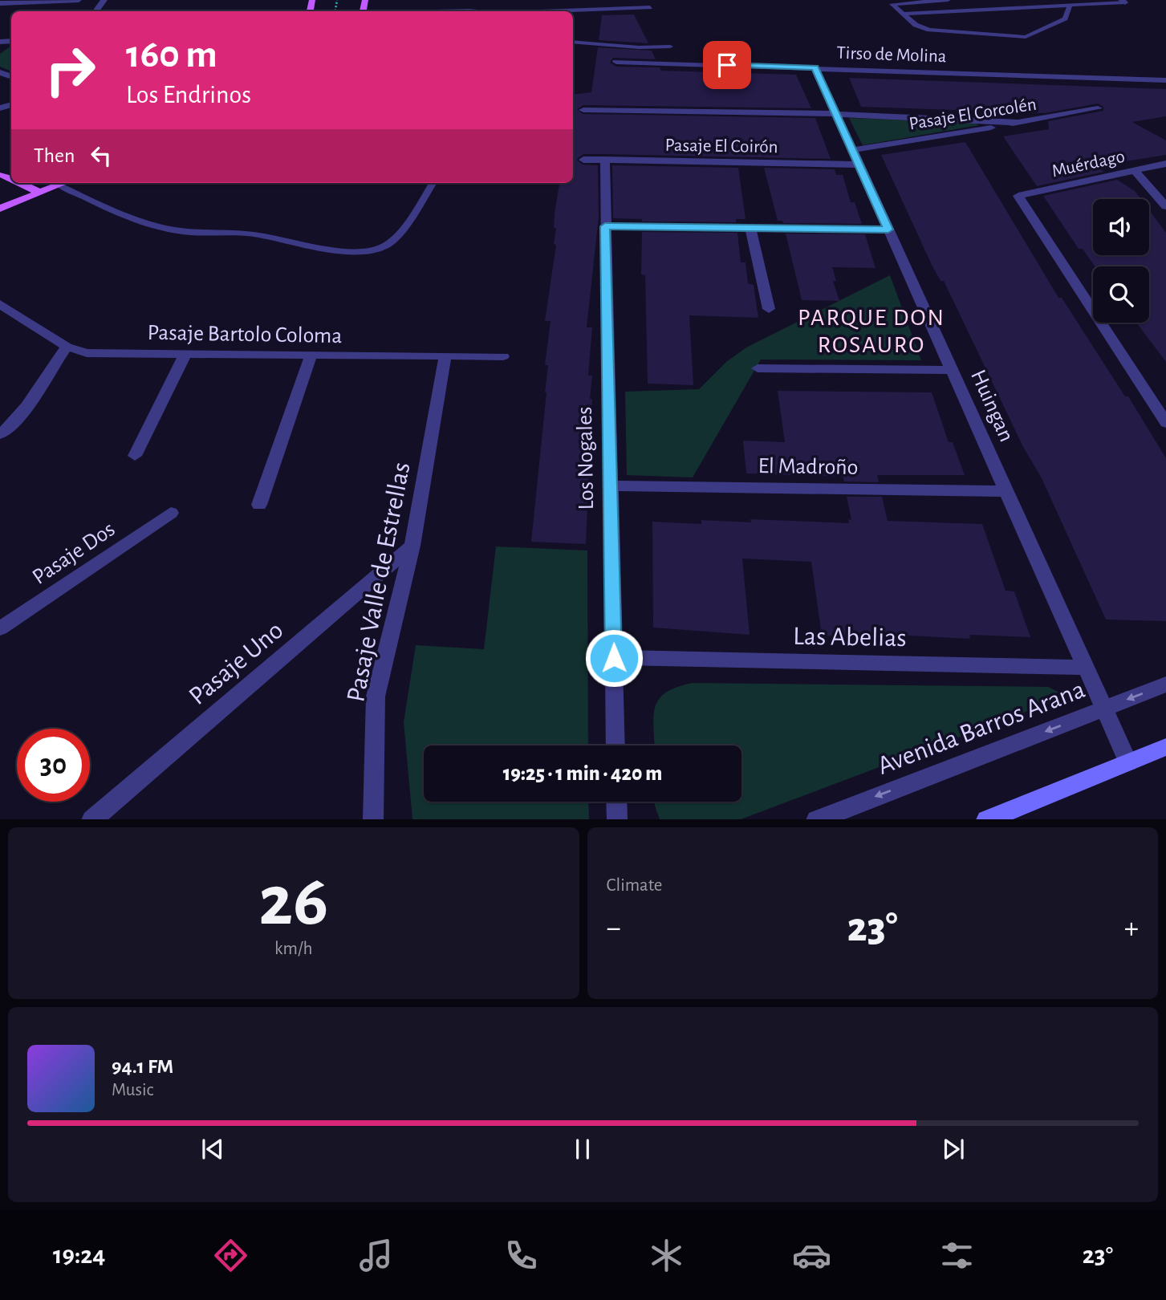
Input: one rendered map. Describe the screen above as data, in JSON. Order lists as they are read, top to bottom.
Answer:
{
  "streets": {
    "street": [
      "Tirso de Molina",
      "Pasaje El Corcolén",
      "Pasaje El Coirón",
      "Muérdago",
      "Pasaje Bartolo Coloma",
      "Huingan",
      "Los Nogales",
      "El Madroño",
      "Pasaje Dos",
      "Pasaje Valle de Estrellas",
      "Las Abelias",
      "Pasaje Uno",
      "Avenida Barros Arana"
    ]
  },
  "crossings": [
    ["Tirso de Molina", "Huingan"],
    ["Pasaje El Corcolén", "Huingan"],
    ["Pasaje El Coirón", "Huingan"],
    ["Pasaje El Coirón", "Los Nogales"],
    ["Pasaje Bartolo Coloma", "Pasaje Valle de Estrellas"],
    ["Huingan", "El Madroño"],
    ["Huingan", "Las Abelias"],
    ["Huingan", "Avenida Barros Arana"],
    ["Los Nogales", "El Madroño"],
    ["Los Nogales", "Las Abelias"],
    ["Pasaje Valle de Estrellas", "Pasaje Uno"]
  ],
  "one_way": ["Avenida Barros Arana"],
  "districts": ["PARQUE DON ROSAURO"],
  "page": {
    "turn": ["160 m", "Los Endrinos"],
    "then": "Then",
    "limit": "30",
    "trip": "19:25 · 1 min · 420 m",
    "tile": [
      ["26", "km/h"],
      "Climate"
    ],
    "heat": ["−", "23°", "+"],
    "song": ["94.1 FM", "Music"],
    "tabs": ["19:24", "23°"]
  }
}
